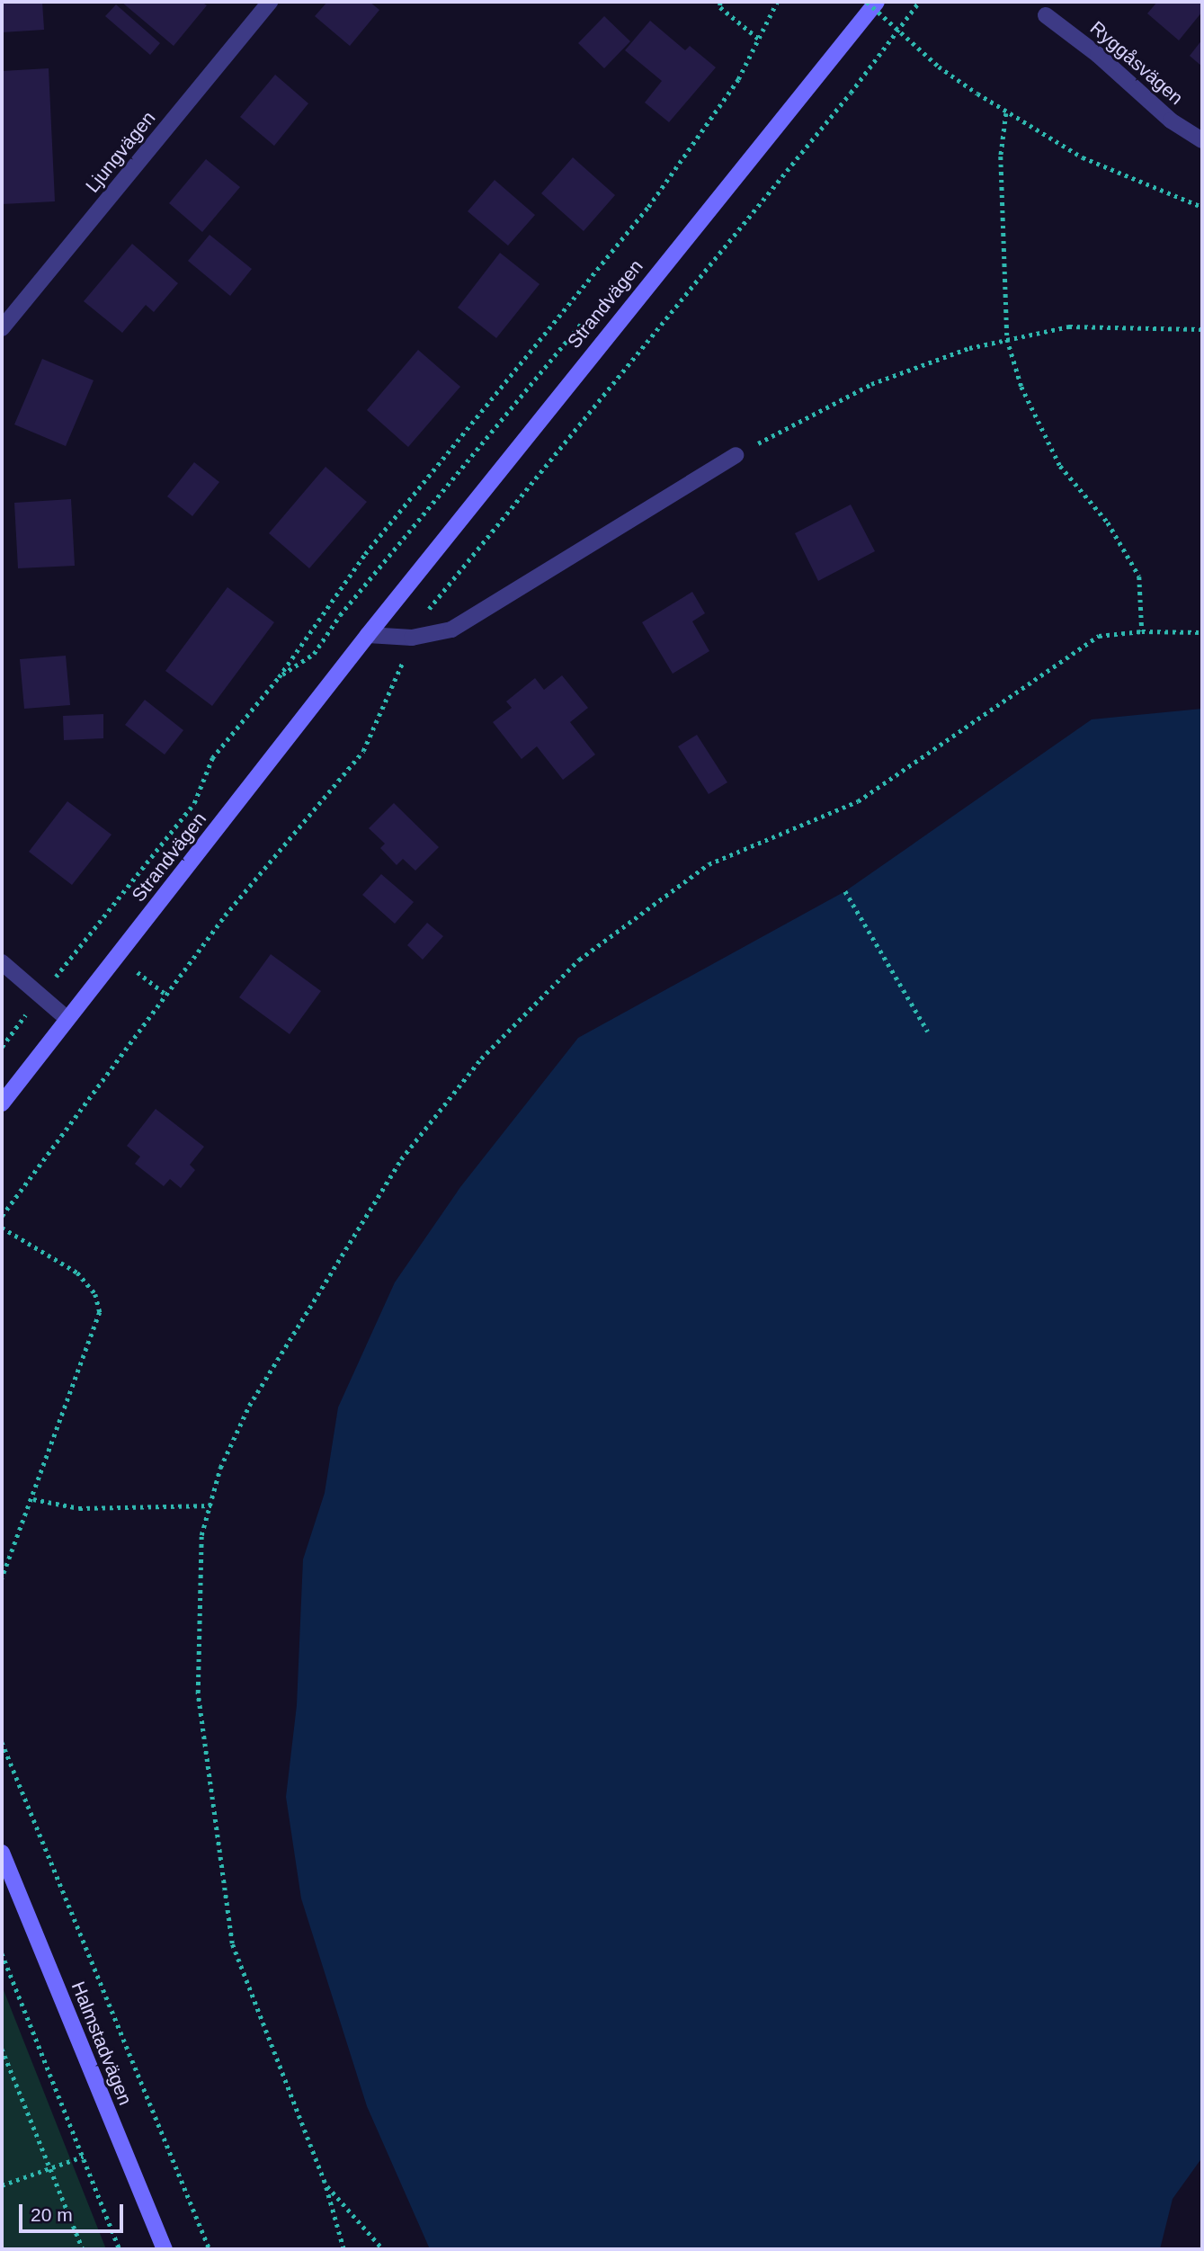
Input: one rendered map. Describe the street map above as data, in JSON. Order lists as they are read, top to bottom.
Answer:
{
  "streets": {
    "street": [
      "Ryggåsvägen",
      "Ljungvägen",
      "Strandvägen",
      "Halmstadvägen"
    ]
  },
  "scale_bar": "20 m"
}
